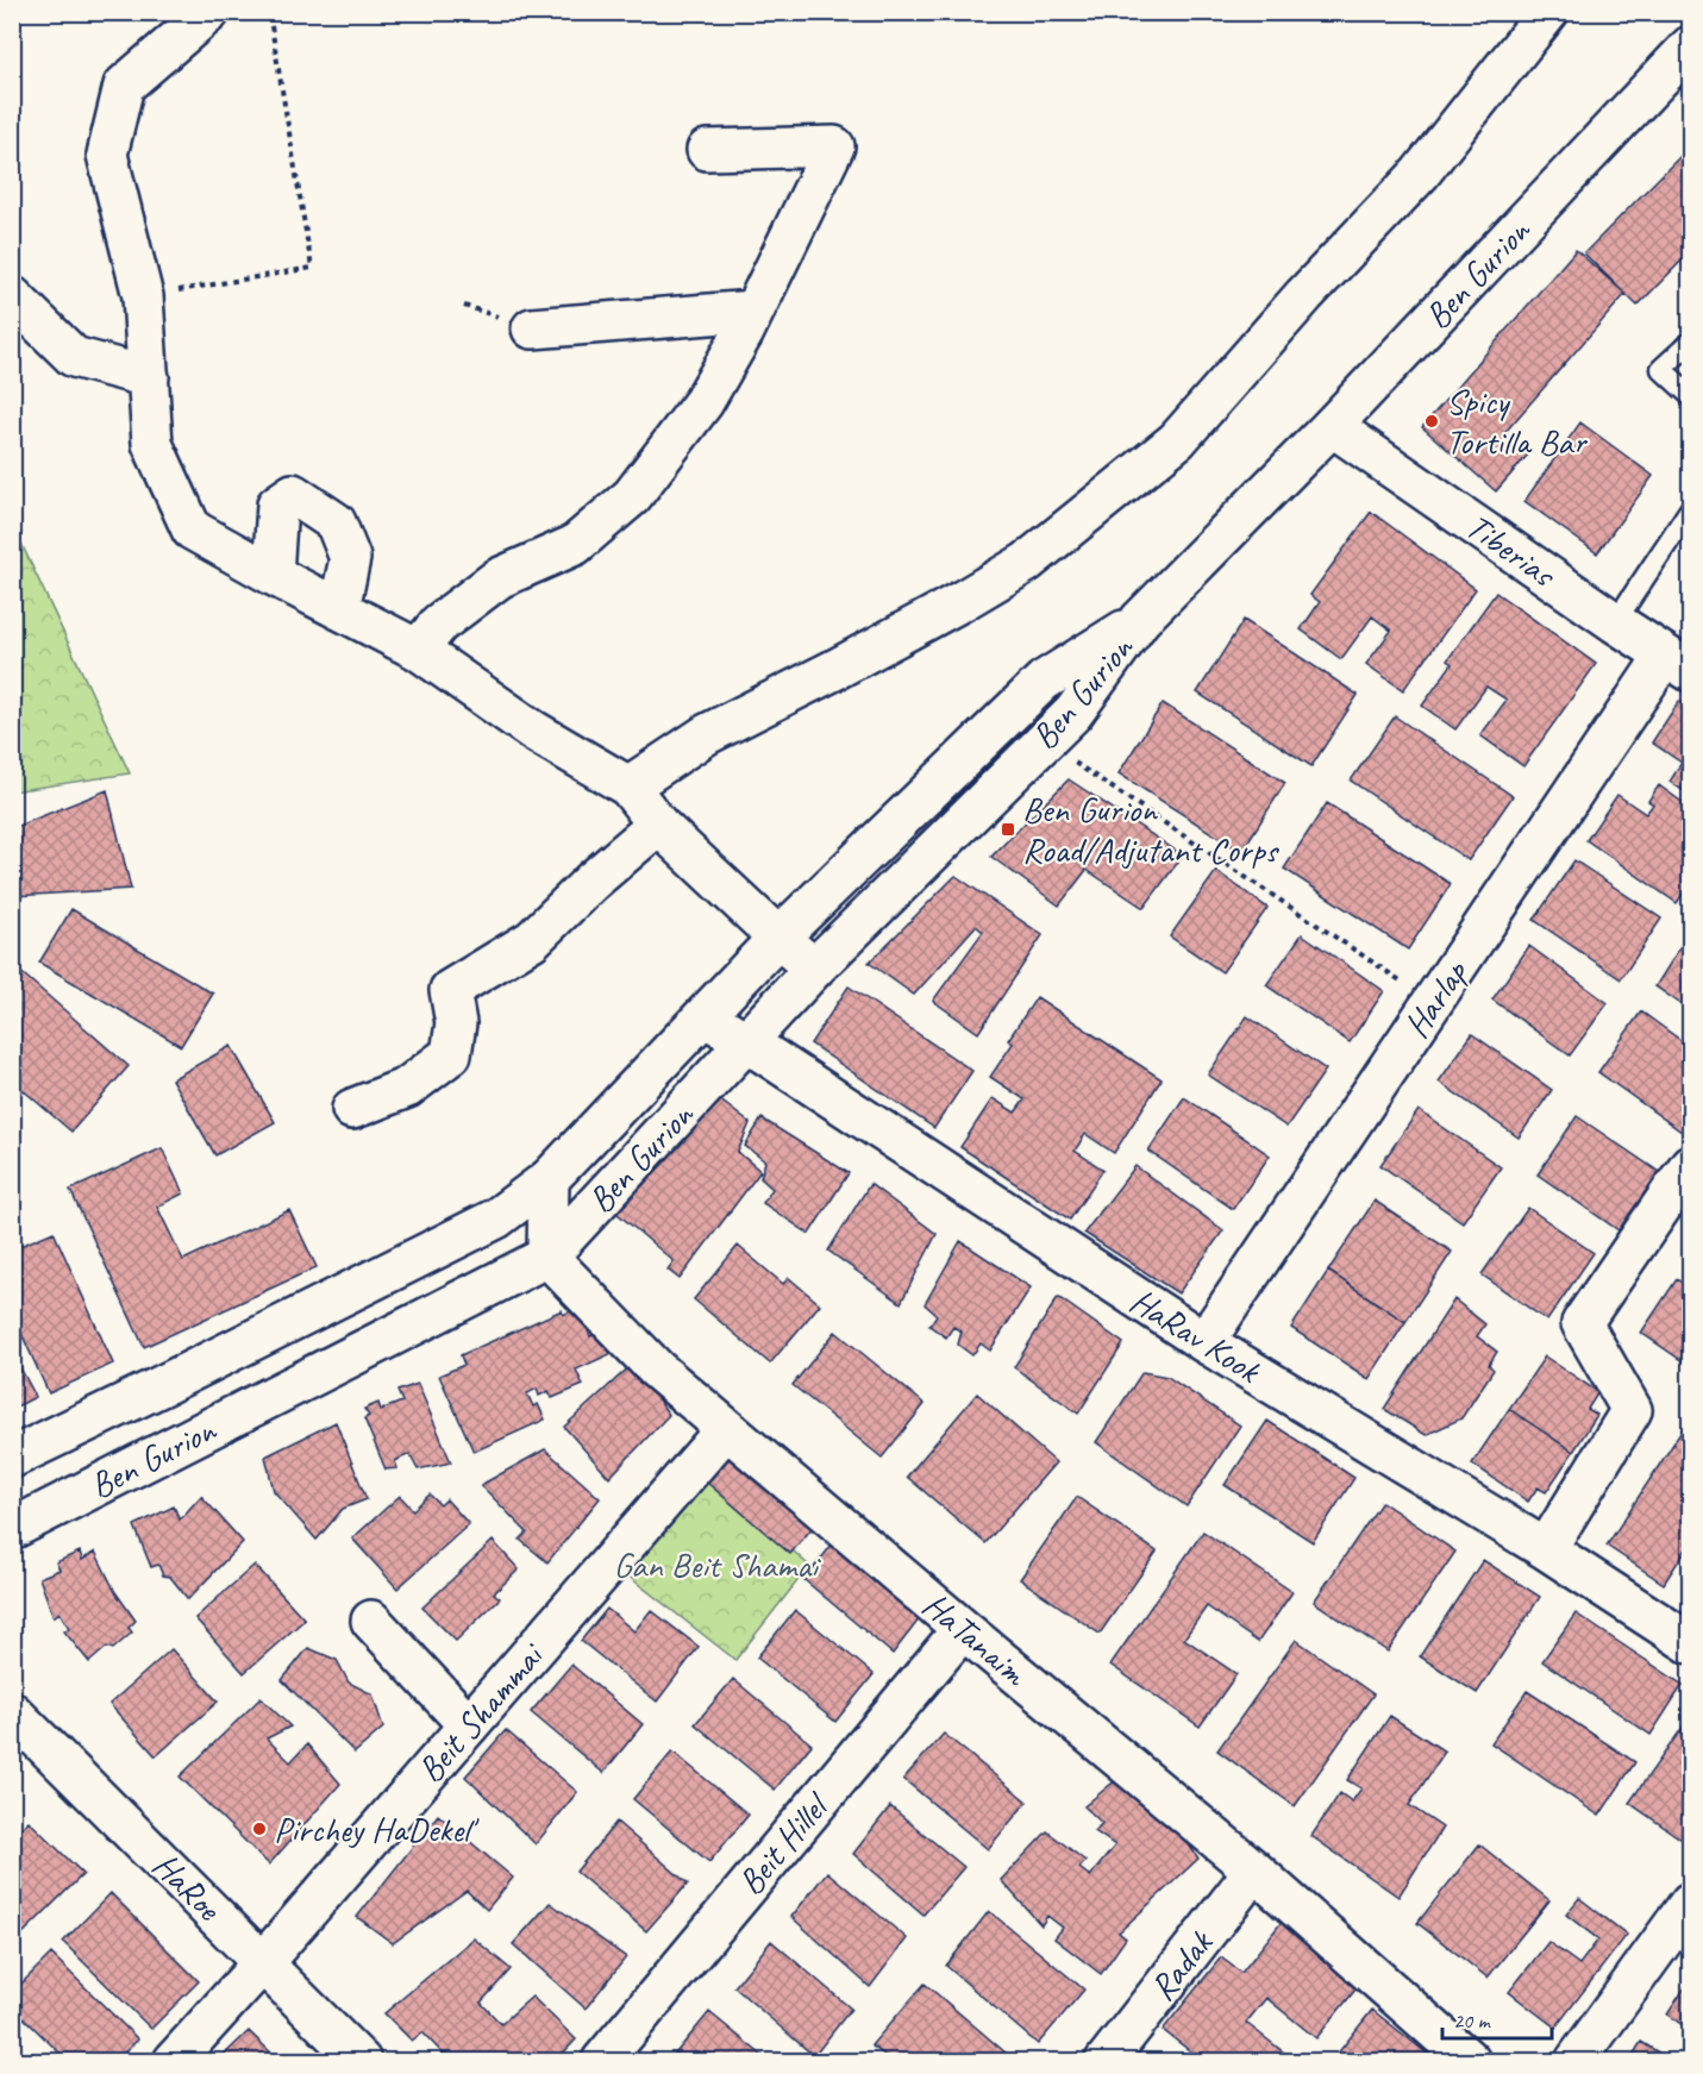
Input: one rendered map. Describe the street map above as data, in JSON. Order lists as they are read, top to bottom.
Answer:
{
  "streets": {
    "street": [
      "Ben Gurion",
      "Tiberias",
      "Harlap",
      "HaRav Kook",
      "HaTanaim",
      "Beit Shammai",
      "Beit Hillel",
      "HaRoe",
      "Radak"
    ]
  },
  "crossings": [
    ["Ben Gurion", "Tiberias"],
    ["Ben Gurion", "HaRav Kook"],
    ["Ben Gurion", "HaTanaim"],
    ["Tiberias", "Harlap"],
    ["Harlap", "HaRav Kook"],
    ["HaTanaim", "Beit Shammai"],
    ["HaTanaim", "Beit Hillel"],
    ["HaTanaim", "Radak"],
    ["Beit Shammai", "HaRoe"]
  ],
  "parks": ["Gan Beit Shamai"],
  "places": {
    "other": ["Spicy Tortilla Bar", "Pirchey HaDekel'"],
    "transit": ["Ben Gurion Road/Adjutant Corps"]
  },
  "scale_bar": "20 m"
}
